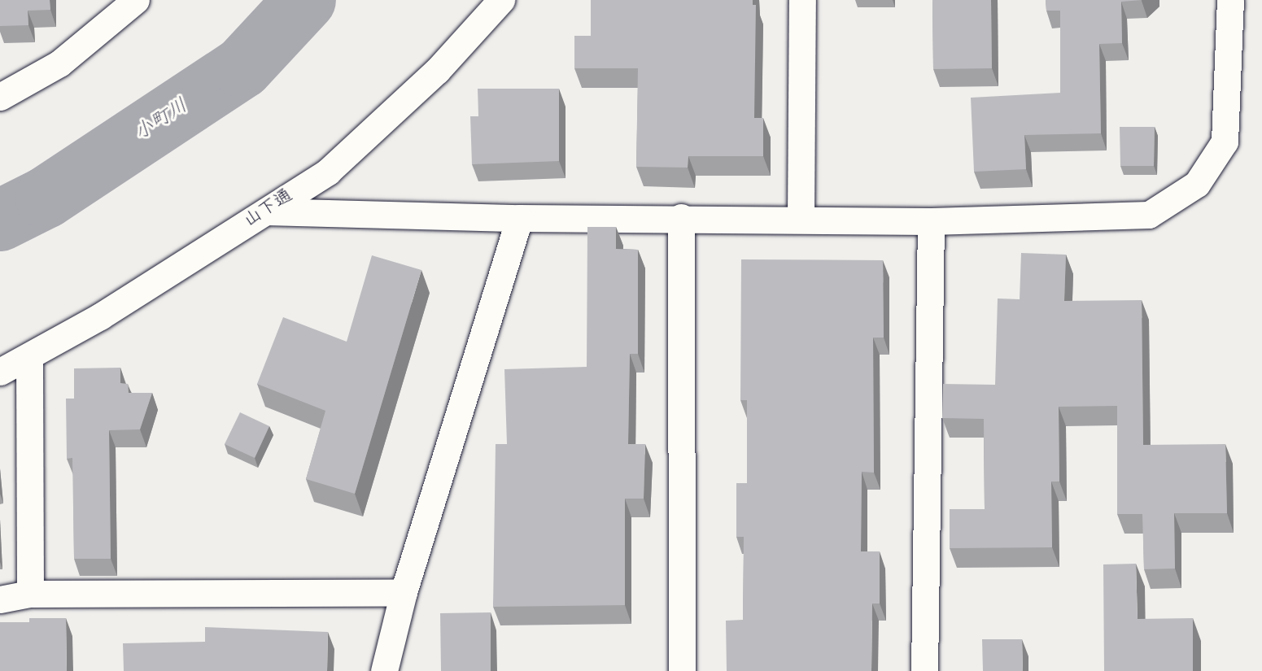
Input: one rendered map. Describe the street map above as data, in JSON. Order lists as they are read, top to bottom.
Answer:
{
  "streets": {
    "street": ["山下通"]
  },
  "water": ["小町川"]
}
